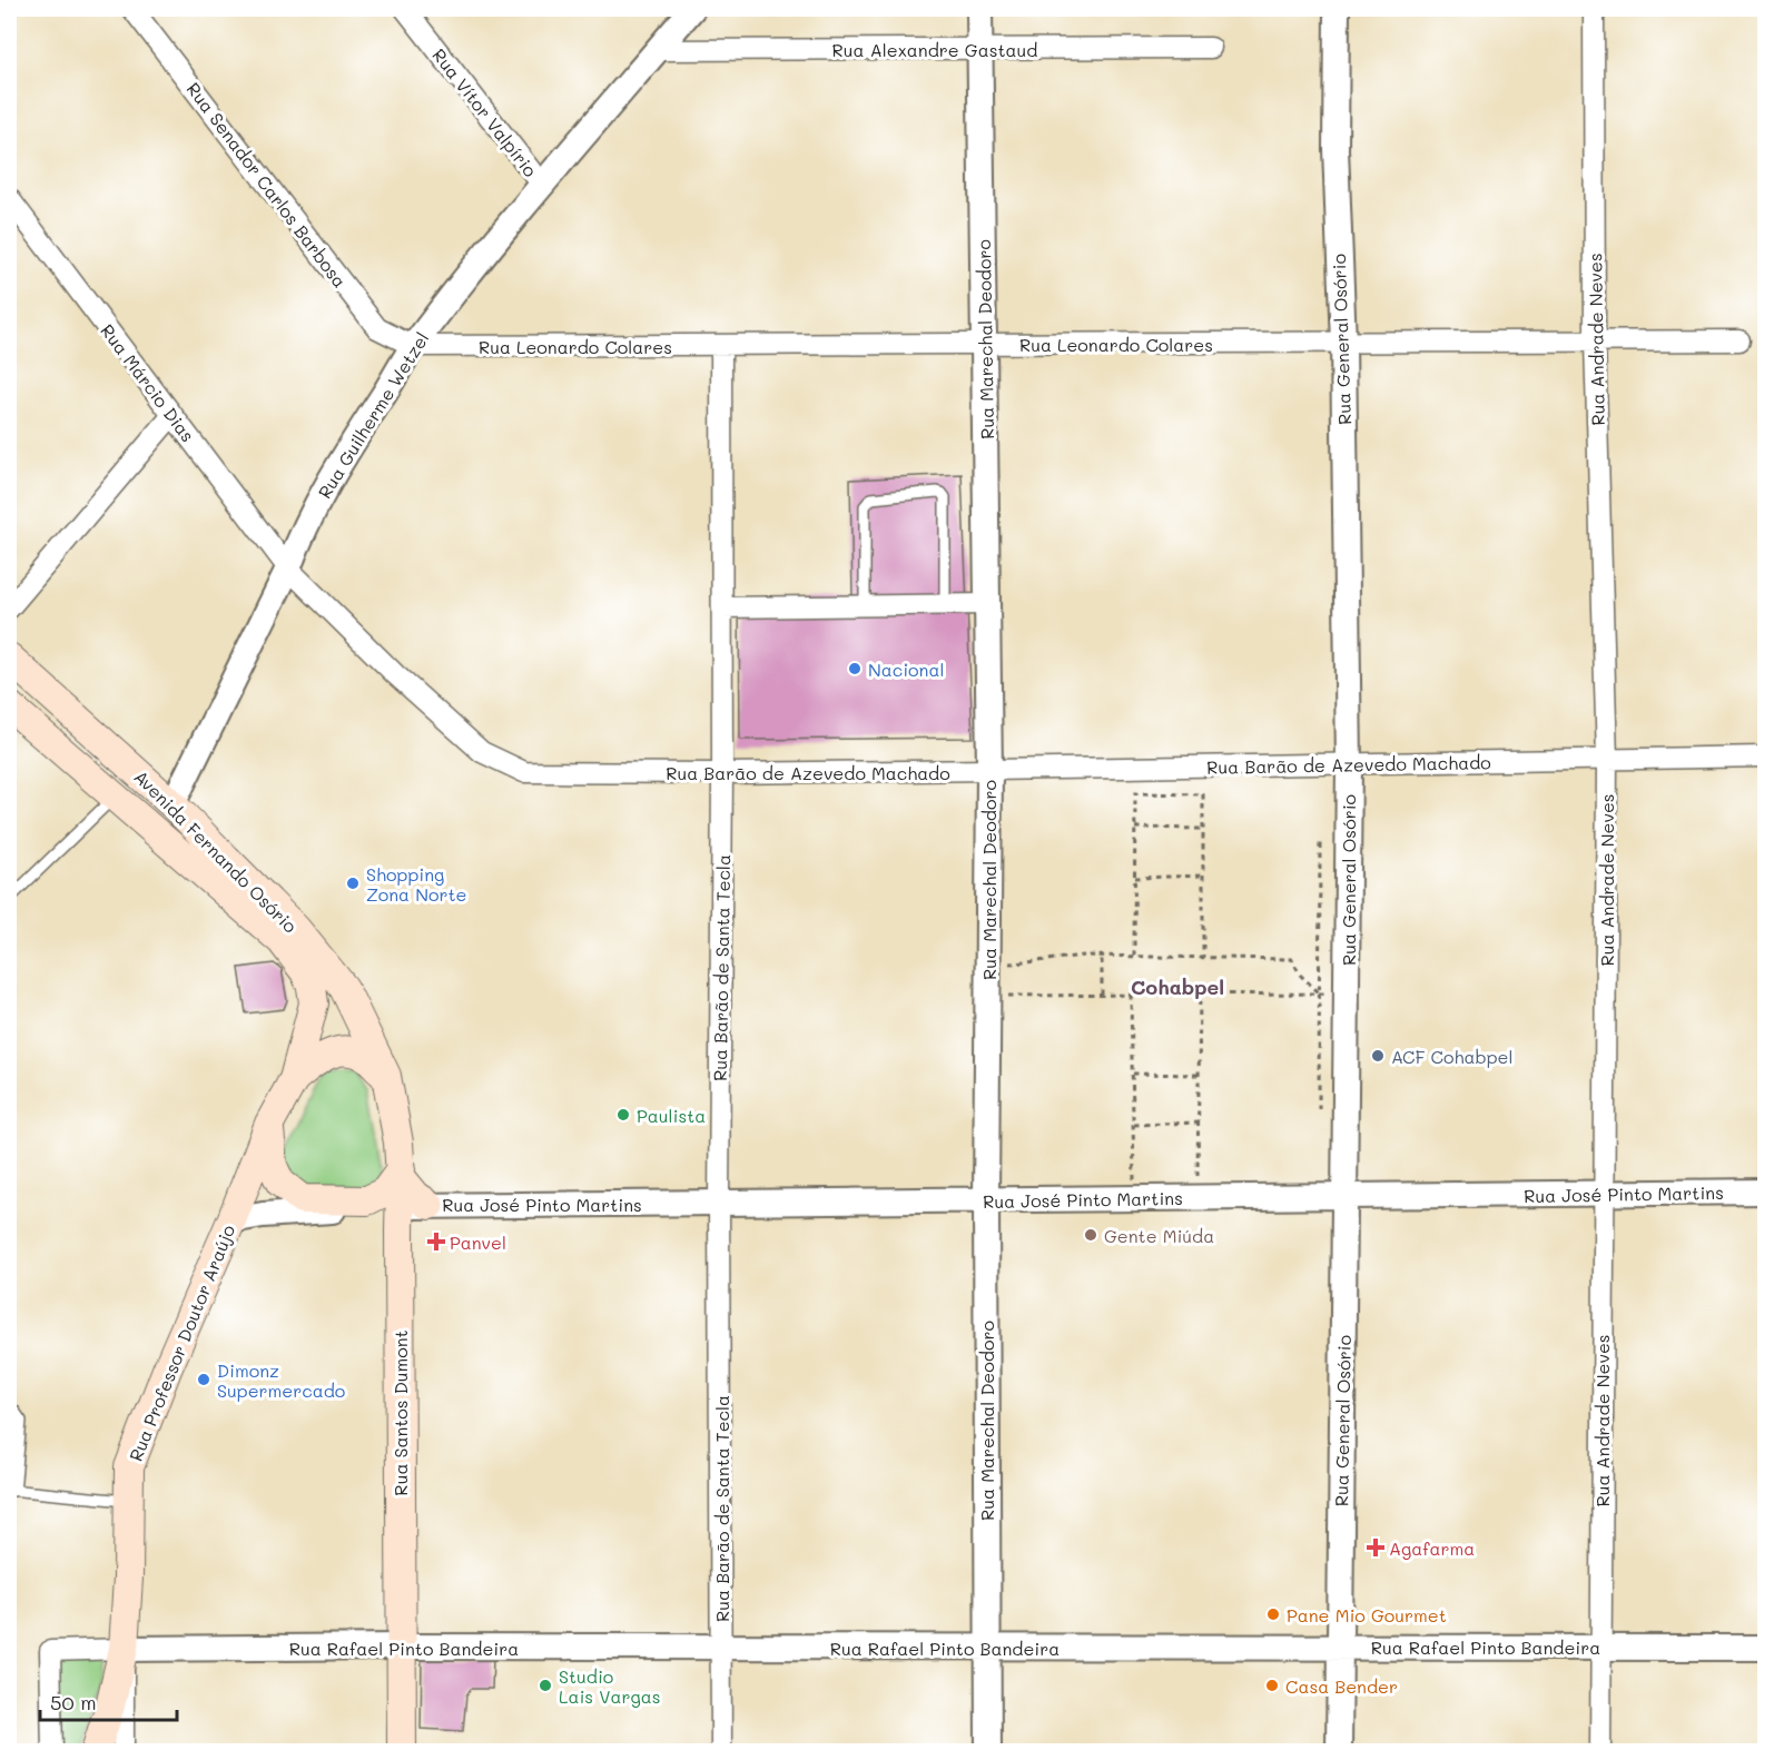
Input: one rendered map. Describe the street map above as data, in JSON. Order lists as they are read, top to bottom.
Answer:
{
  "streets": {
    "main road": ["Avenida Fernando Osório", "Rua Professor Doutor Araújo", "Rua Santos Dumont"],
    "street": [
      "Rua Alexandre Gastaud",
      "Rua Vítor Valpírio",
      "Rua Senador Carlos Barbosa",
      "Rua Marechal Deodoro",
      "Rua General Osório",
      "Rua Andrade Neves",
      "Rua Leonardo Colares",
      "Rua Márcio Dias",
      "Rua Guilherme Wetzel",
      "Rua Barão de Azevedo Machado",
      "Rua Barão de Santa Tecla",
      "Rua José Pinto Martins",
      "Rua Rafael Pinto Bandeira"
    ]
  },
  "crossings": [
    ["Rua Alexandre Gastaud", "Rua Marechal Deodoro"],
    ["Rua Alexandre Gastaud", "Rua Guilherme Wetzel"],
    ["Rua Vítor Valpírio", "Rua Guilherme Wetzel"],
    ["Rua Senador Carlos Barbosa", "Rua Leonardo Colares"],
    ["Rua Senador Carlos Barbosa", "Rua Guilherme Wetzel"],
    ["Rua Marechal Deodoro", "Rua Leonardo Colares"],
    ["Rua Marechal Deodoro", "Rua Barão de Azevedo Machado"],
    ["Rua Marechal Deodoro", "Rua José Pinto Martins"],
    ["Rua Marechal Deodoro", "Rua Rafael Pinto Bandeira"],
    ["Rua General Osório", "Rua Leonardo Colares"],
    ["Rua General Osório", "Rua Barão de Azevedo Machado"],
    ["Rua General Osório", "Rua José Pinto Martins"],
    ["Rua General Osório", "Rua Rafael Pinto Bandeira"],
    ["Rua Andrade Neves", "Rua Leonardo Colares"],
    ["Rua Andrade Neves", "Rua Barão de Azevedo Machado"],
    ["Rua Andrade Neves", "Rua José Pinto Martins"],
    ["Rua Andrade Neves", "Rua Rafael Pinto Bandeira"],
    ["Rua Leonardo Colares", "Rua Guilherme Wetzel"],
    ["Rua Leonardo Colares", "Rua Barão de Santa Tecla"],
    ["Rua Márcio Dias", "Rua Guilherme Wetzel"],
    ["Rua Márcio Dias", "Rua Barão de Azevedo Machado"],
    ["Rua Guilherme Wetzel", "Rua Barão de Azevedo Machado"],
    ["Rua Guilherme Wetzel", "Avenida Fernando Osório"],
    ["Rua Barão de Azevedo Machado", "Rua Barão de Santa Tecla"],
    ["Avenida Fernando Osório", "Rua Professor Doutor Araújo"],
    ["Avenida Fernando Osório", "Rua Santos Dumont"],
    ["Rua Barão de Santa Tecla", "Rua José Pinto Martins"],
    ["Rua Barão de Santa Tecla", "Rua Rafael Pinto Bandeira"],
    ["Rua José Pinto Martins", "Rua Professor Doutor Araújo"],
    ["Rua José Pinto Martins", "Rua Santos Dumont"],
    ["Rua Professor Doutor Araújo", "Rua Santos Dumont"],
    ["Rua Professor Doutor Araújo", "Rua Rafael Pinto Bandeira"],
    ["Rua Santos Dumont", "Rua Rafael Pinto Bandeira"]
  ],
  "districts": ["Cohabpel"],
  "places": {
    "other": [
      "Nacional",
      "Shopping Zona Norte",
      "ACF Cohabpel",
      "Paulista",
      "Gente Miúda",
      "Dimonz Supermercado",
      "Pane Mio Gourmet",
      "Studio Lais Vargas",
      "Casa Bender"
    ],
    "health": ["Panvel", "Agafarma"]
  },
  "scale_bar": "50 m"
}
